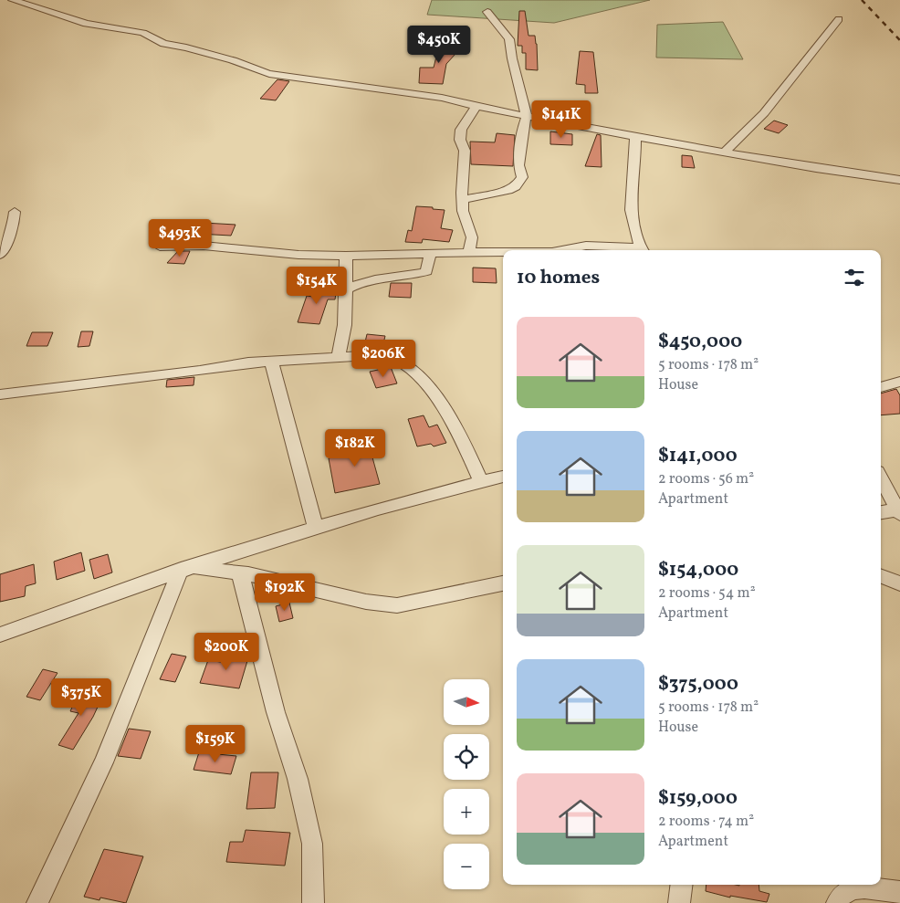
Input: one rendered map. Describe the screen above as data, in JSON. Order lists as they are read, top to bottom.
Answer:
{
  "north": "right",
  "page": {
    "price": [
      "$450K",
      "$141K",
      "$493K",
      "$154K",
      "$206K",
      "$182K",
      "$192K",
      "$200K",
      "$375K",
      "$159K"
    ],
    "heading": "10 homes",
    "list": [
      {
        "name": "$450,000",
        "note": "5 rooms · 178 m² · House"
      },
      {
        "name": "$141,000",
        "note": "2 rooms · 56 m² · Apartment"
      },
      {
        "name": "$154,000",
        "note": "2 rooms · 54 m² · Apartment"
      },
      {
        "name": "$375,000",
        "note": "5 rooms · 178 m² · House"
      },
      {
        "name": "$159,000",
        "note": "2 rooms · 74 m² · Apartment"
      }
    ],
    "map_buttons": ["+", "−"]
  }
}
